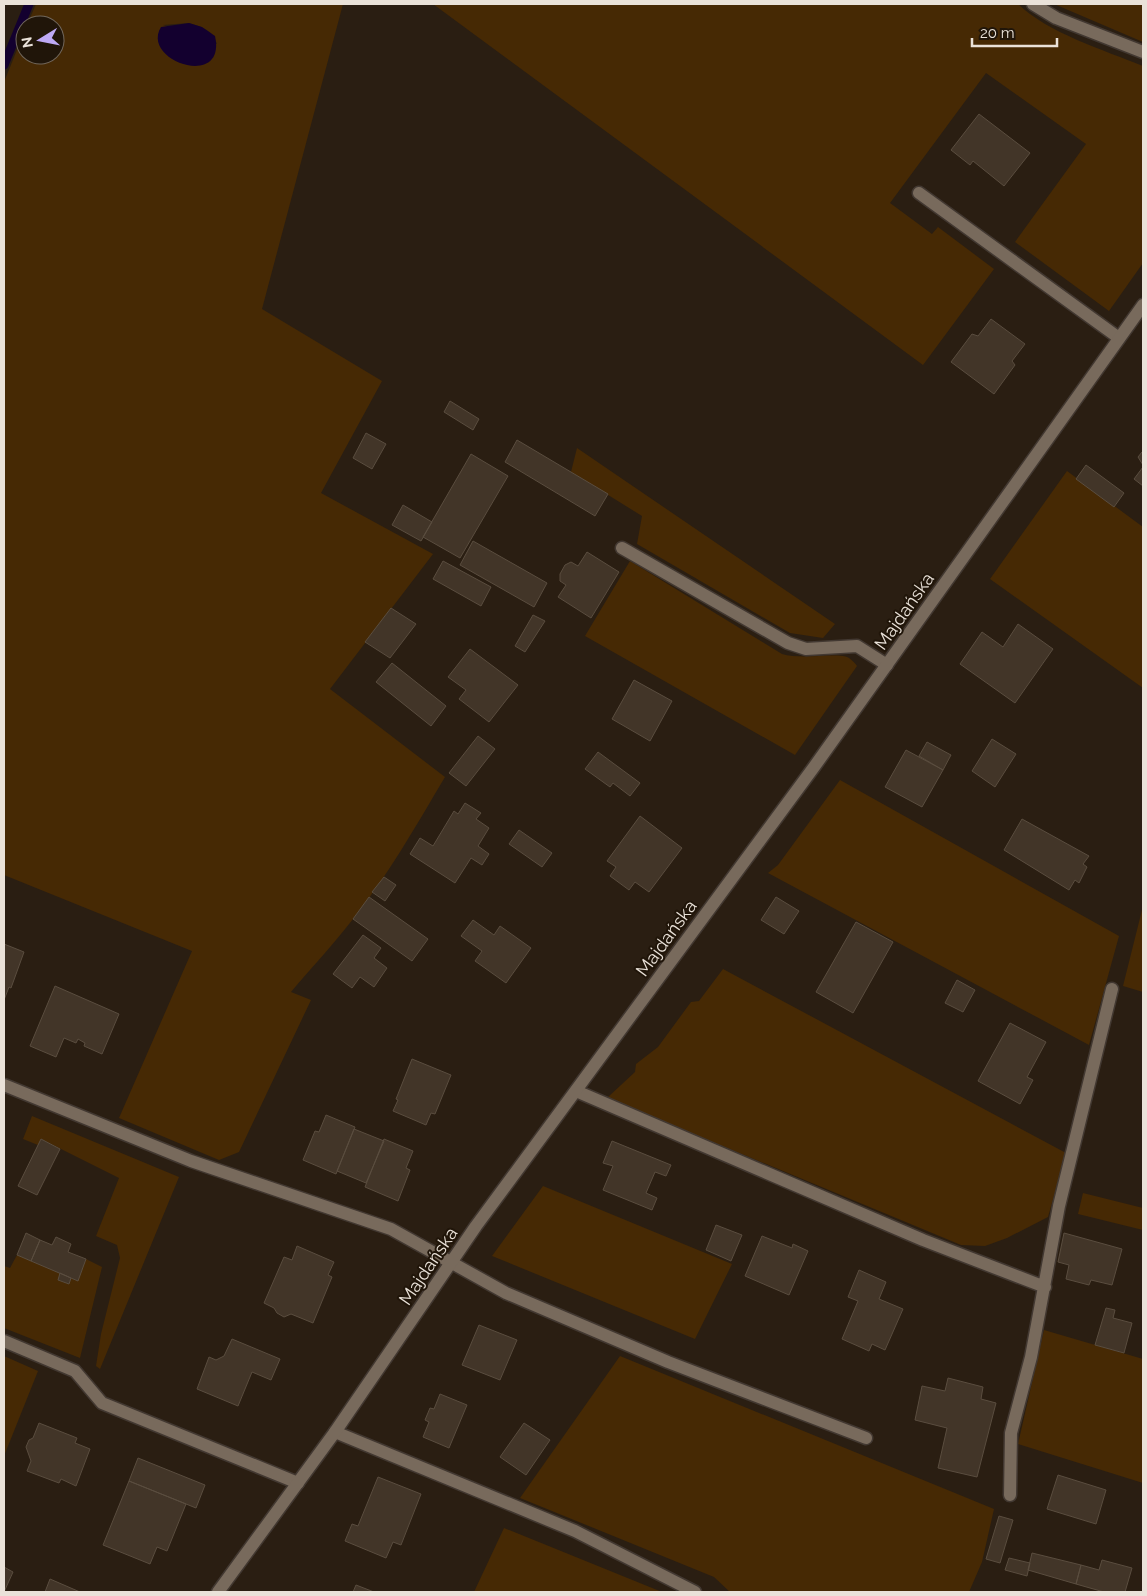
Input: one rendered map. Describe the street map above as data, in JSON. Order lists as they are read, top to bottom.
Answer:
{
  "streets": {
    "street": ["Majdańska"]
  },
  "scale_bar": "20 m",
  "north": "left"
}
